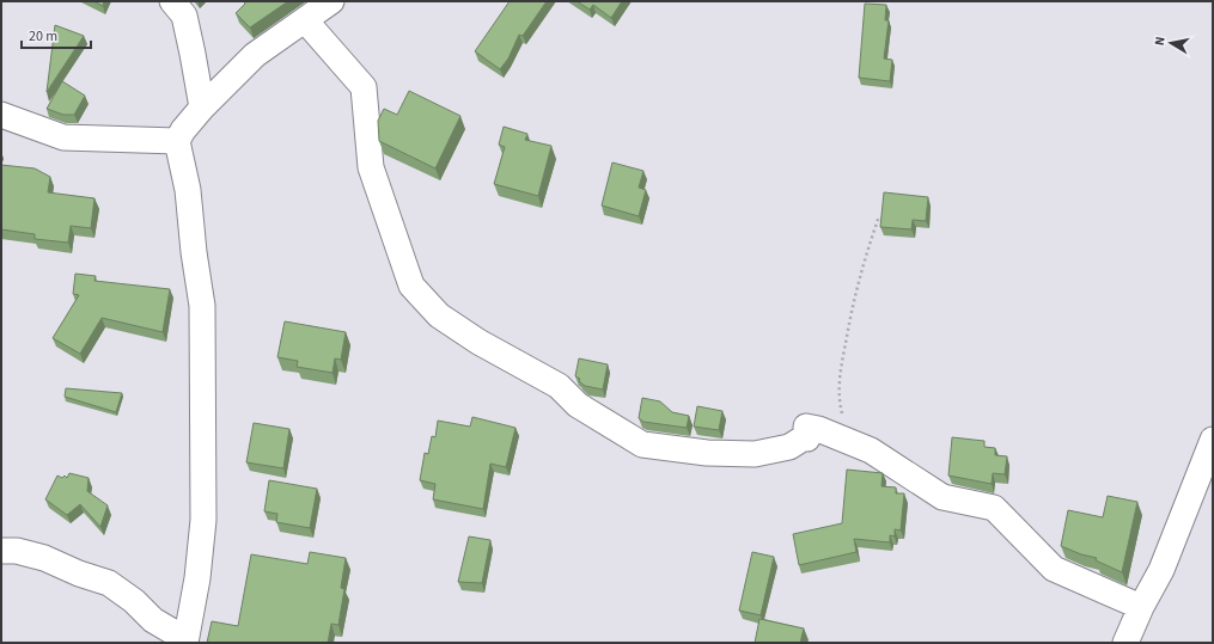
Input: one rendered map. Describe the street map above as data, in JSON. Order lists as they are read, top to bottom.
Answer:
{
  "scale_bar": "20 m",
  "north": "left"
}
